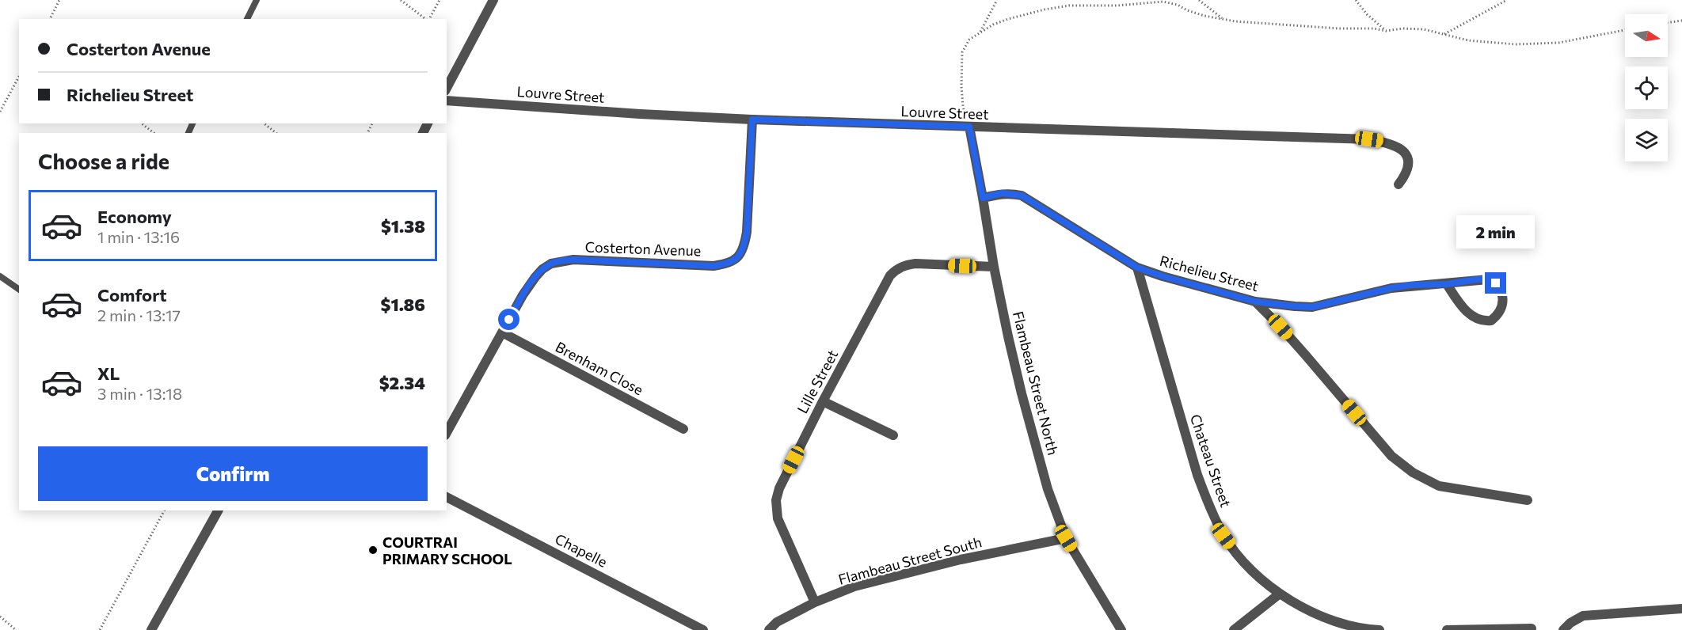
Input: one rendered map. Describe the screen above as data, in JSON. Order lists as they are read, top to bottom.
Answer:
{
  "streets": {
    "street": [
      "Louvre Street",
      "Costerton Avenue",
      "Richelieu Street",
      "Brenham Close",
      "Lille Street",
      "Flambeau Street North",
      "Chateau Street",
      "Chapelle",
      "Flambeau Street South"
    ]
  },
  "crossings": [
    ["Louvre Street", "Costerton Avenue"],
    ["Louvre Street", "Flambeau Street North"],
    ["Costerton Avenue", "Brenham Close"],
    ["Richelieu Street", "Flambeau Street North"],
    ["Richelieu Street", "Chateau Street"],
    ["Lille Street", "Flambeau Street North"],
    ["Lille Street", "Flambeau Street South"],
    ["Flambeau Street North", "Flambeau Street South"]
  ],
  "places": ["COURTRAI PRIMARY SCHOOL"],
  "north": "right",
  "page": {
    "banner": ["Costerton Avenue", "Richelieu Street"],
    "heading": "Choose a ride",
    "list": [
      {
        "name": "Economy",
        "note": "1 min · 13:16",
        "value": "$1.38"
      },
      {
        "name": "Comfort",
        "note": "2 min · 13:17",
        "value": "$1.86"
      },
      {
        "name": "XL",
        "note": "3 min · 13:18",
        "value": "$2.34"
      }
    ],
    "bubble": "2 min",
    "buttons": "Confirm"
  }
}
